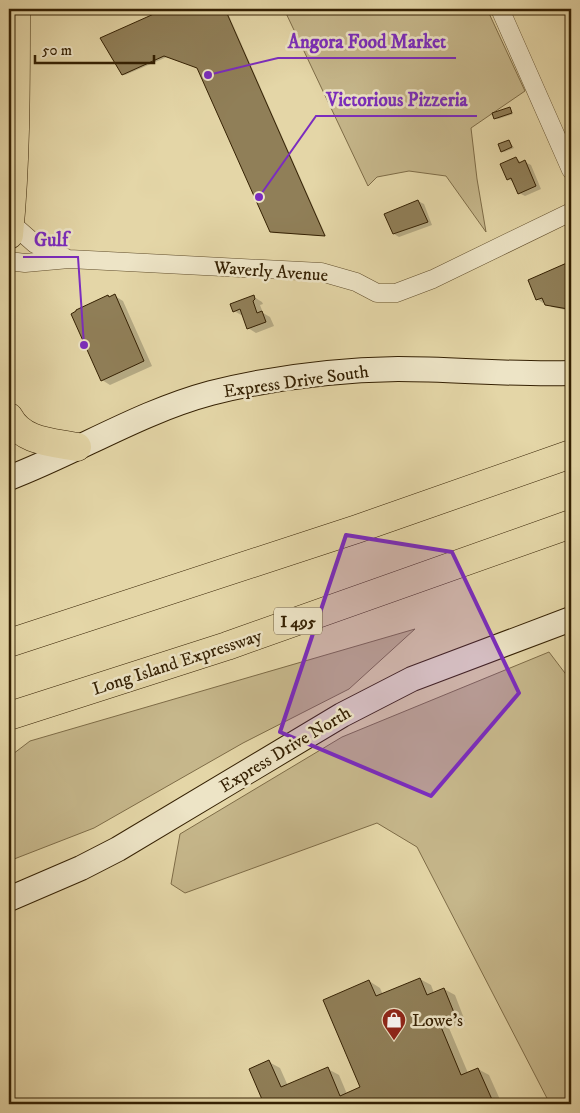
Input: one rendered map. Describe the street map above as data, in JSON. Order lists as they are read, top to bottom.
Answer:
{
  "streets": {
    "main road": [
      "Express Drive South",
      "I 495",
      "Long Island Expressway",
      "Express Drive North"
    ],
    "street": ["Waverly Avenue"]
  },
  "places": {
    "other": ["Angora Food Market", "Victorious Pizzeria", "Gulf"],
    "shop": ["Lowe's"]
  },
  "scale_bar": "50 m"
}
